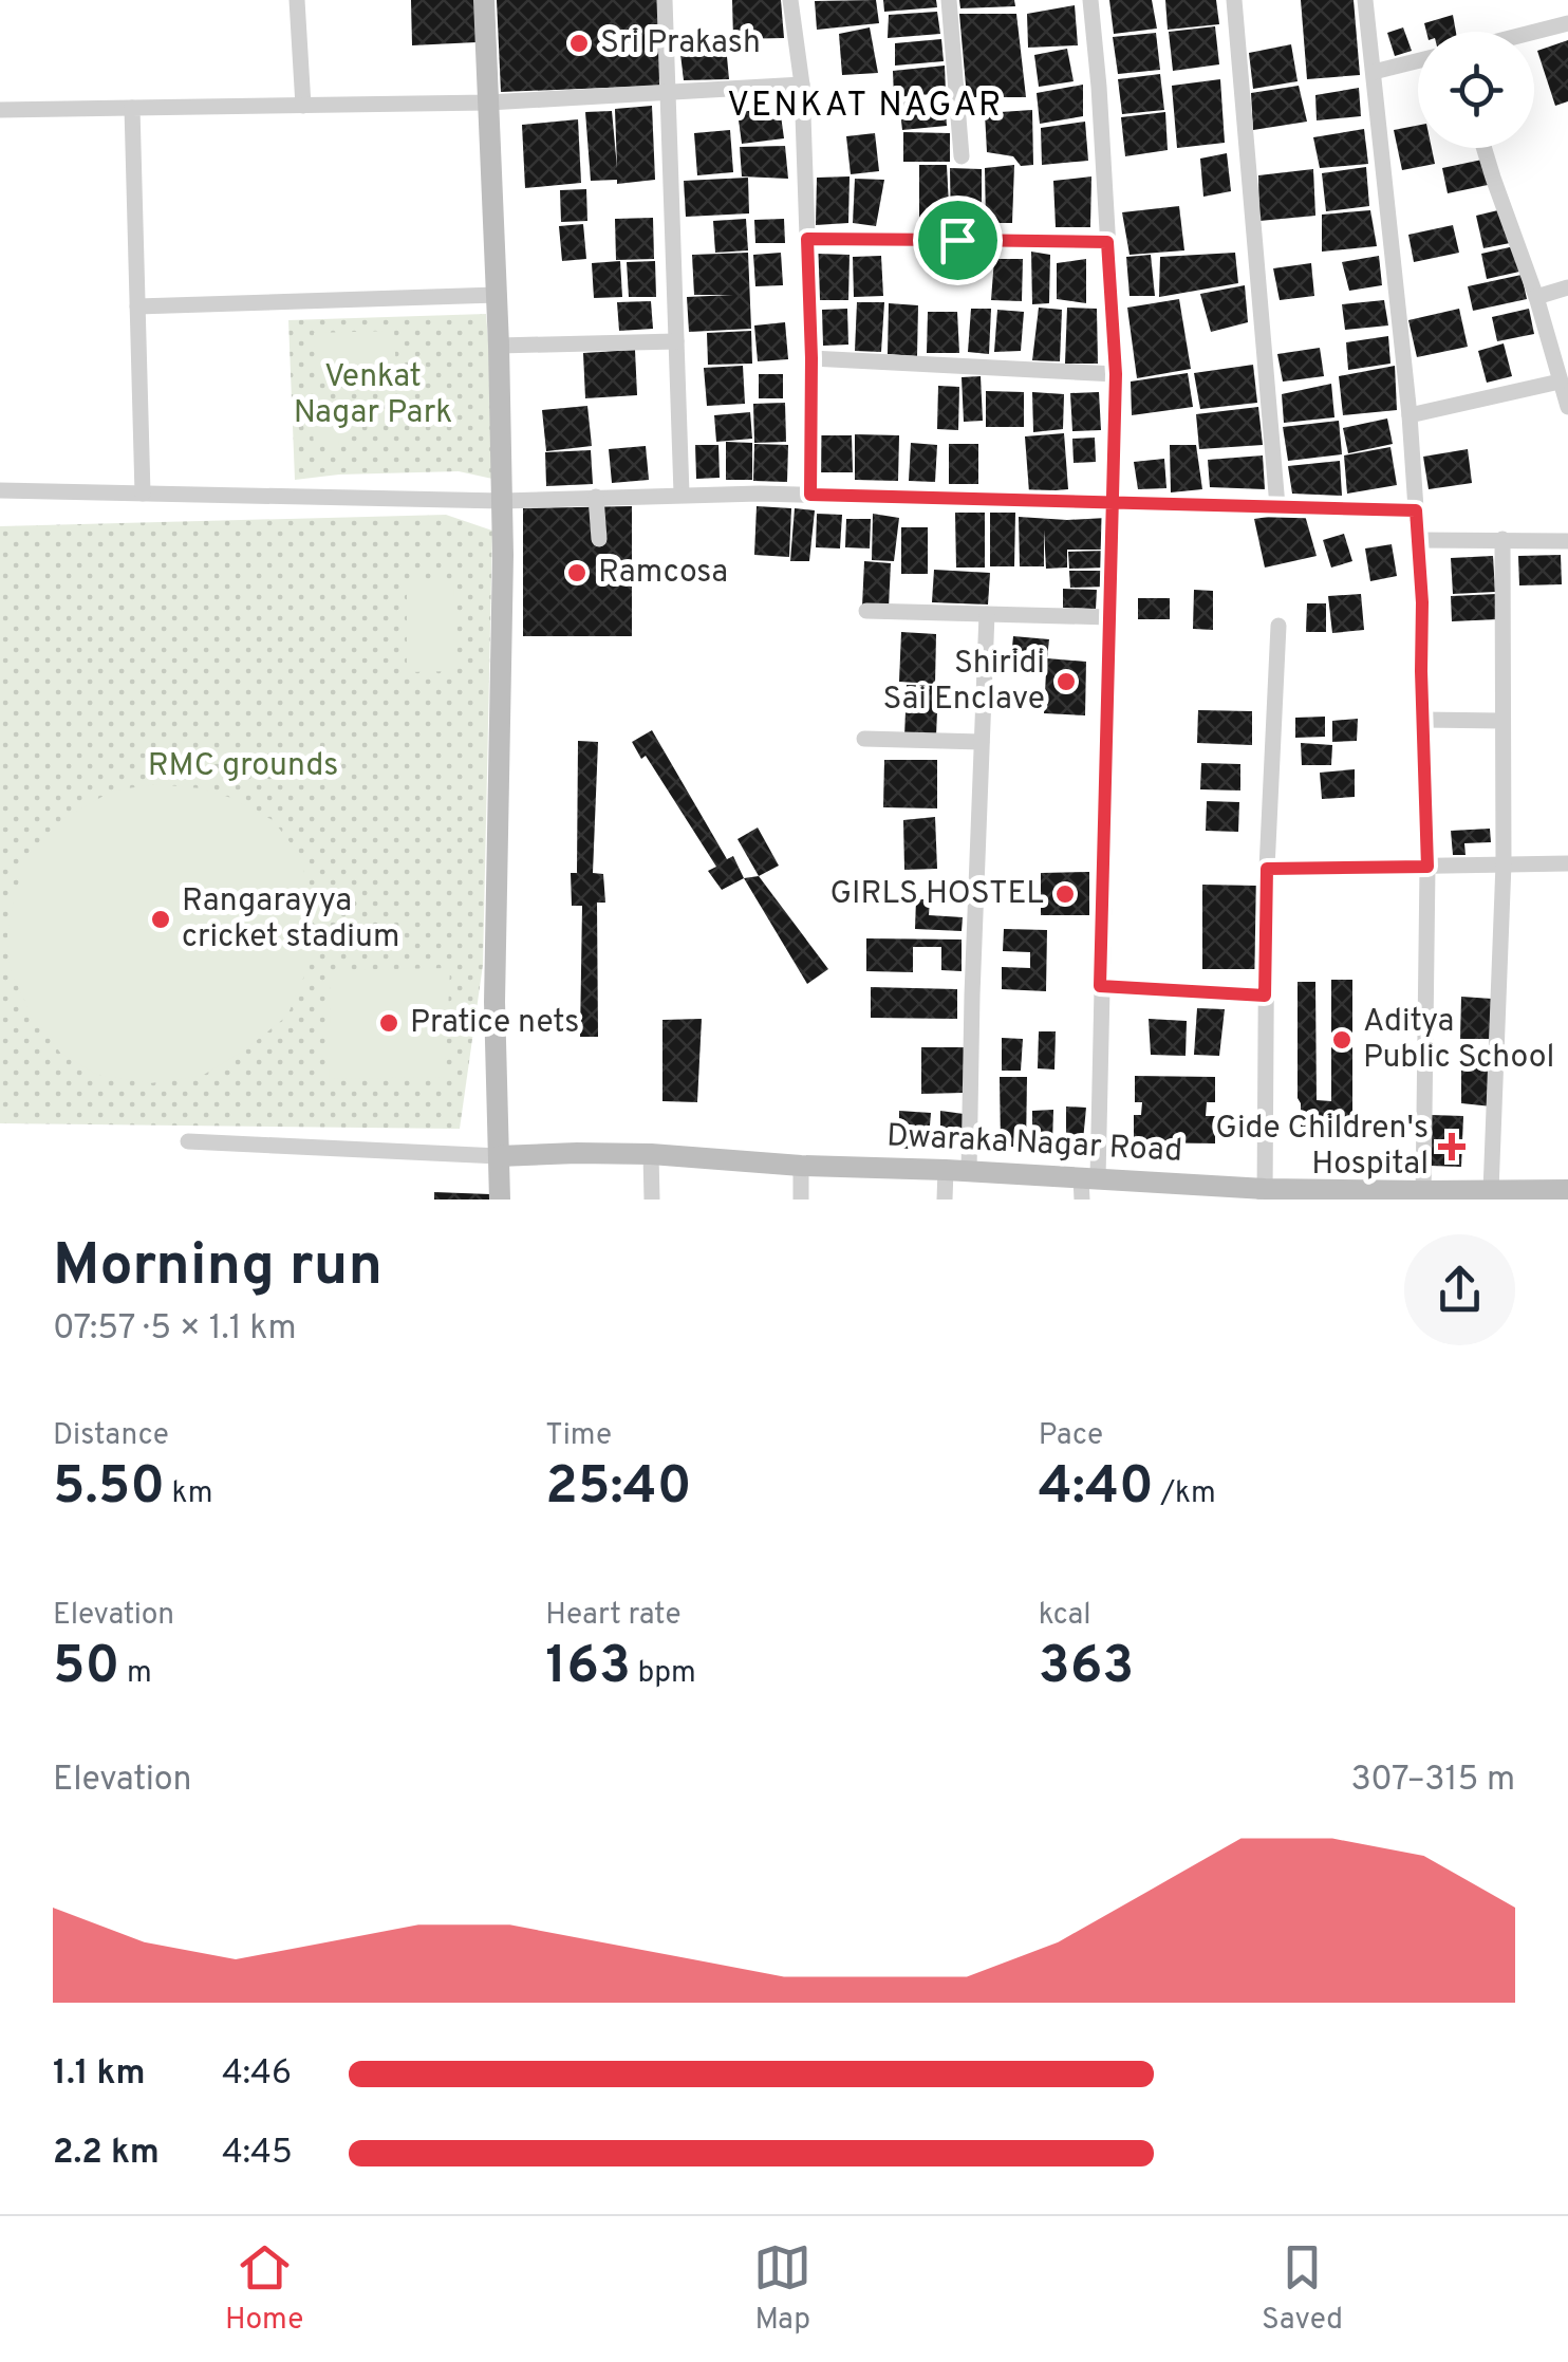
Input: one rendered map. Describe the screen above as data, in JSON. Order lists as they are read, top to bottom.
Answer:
{
  "streets": {
    "street": ["Dwaraka Nagar Road"]
  },
  "districts": ["VENKAT NAGAR"],
  "parks": ["Venkat Nagar Park", "RMC grounds"],
  "places": {
    "other": [
      "Sri Prakash",
      "Ramcosa",
      "Shiridi Sai Enclave",
      "GIRLS HOSTEL",
      "Rangarayya cricket stadium",
      "Pratice nets",
      "Aditya Public School"
    ],
    "health": ["Gide Children's Hospital"]
  },
  "page": {
    "heading": ["Morning run", "07:57 · 5 × 1.1 km"],
    "stats": [
      ["Distance", "5.50 km"],
      ["Time", "25:40"],
      ["Pace", "4:40 /km"],
      ["Elevation", "50 m"],
      ["Heart rate", "163 bpm"],
      ["kcal", "363"]
    ],
    "chart": ["Elevation", "307–315 m"],
    "list": [
      {
        "name": "1.1 km",
        "note": "4:46"
      },
      {
        "name": "2.2 km",
        "note": "4:45"
      }
    ],
    "tabs": ["Home", "Map", "Saved"]
  }
}
